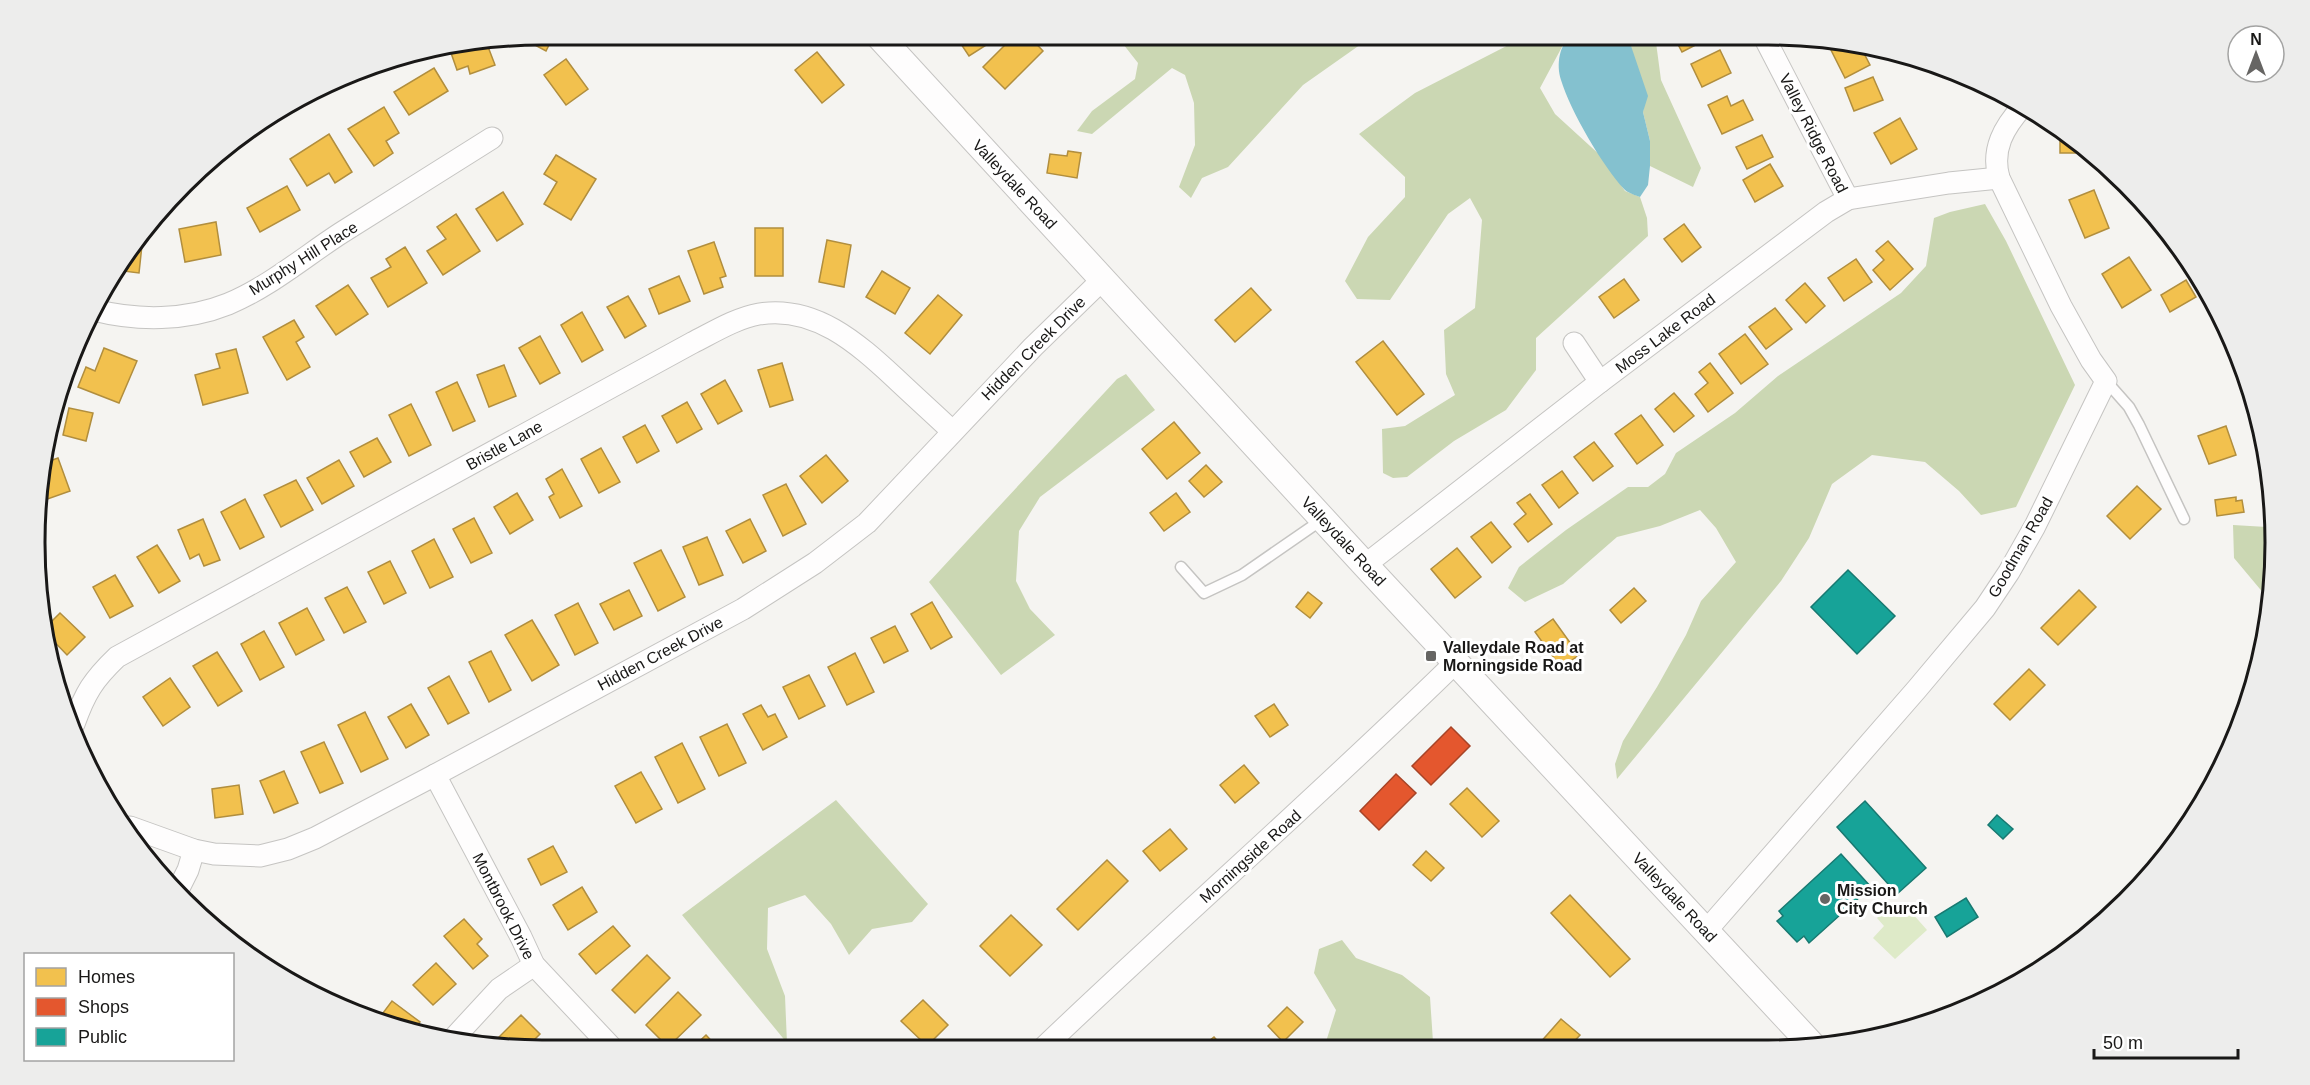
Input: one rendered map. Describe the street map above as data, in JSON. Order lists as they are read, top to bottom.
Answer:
{
  "streets": {
    "street": [
      "Valley Ridge Road",
      "Valleydale Road",
      "Murphy Hill Place",
      "Moss Lake Road",
      "Hidden Creek Drive",
      "Bristle Lane",
      "Goodman Road",
      "Morningside Road",
      "Montbrook Drive"
    ]
  },
  "crossings": [
    ["Valley Ridge Road", "Moss Lake Road"],
    ["Valleydale Road", "Moss Lake Road"],
    ["Valleydale Road", "Hidden Creek Drive"],
    ["Valleydale Road", "Goodman Road"],
    ["Valleydale Road", "Morningside Road"],
    ["Hidden Creek Drive", "Bristle Lane"],
    ["Hidden Creek Drive", "Montbrook Drive"]
  ],
  "places": {
    "transit": ["Valleydale Road at Morningside Road"],
    "other": ["Mission City Church"]
  },
  "legend": ["Homes", "Shops", "Public"],
  "scale_bar": "50 m",
  "north": "top"
}
